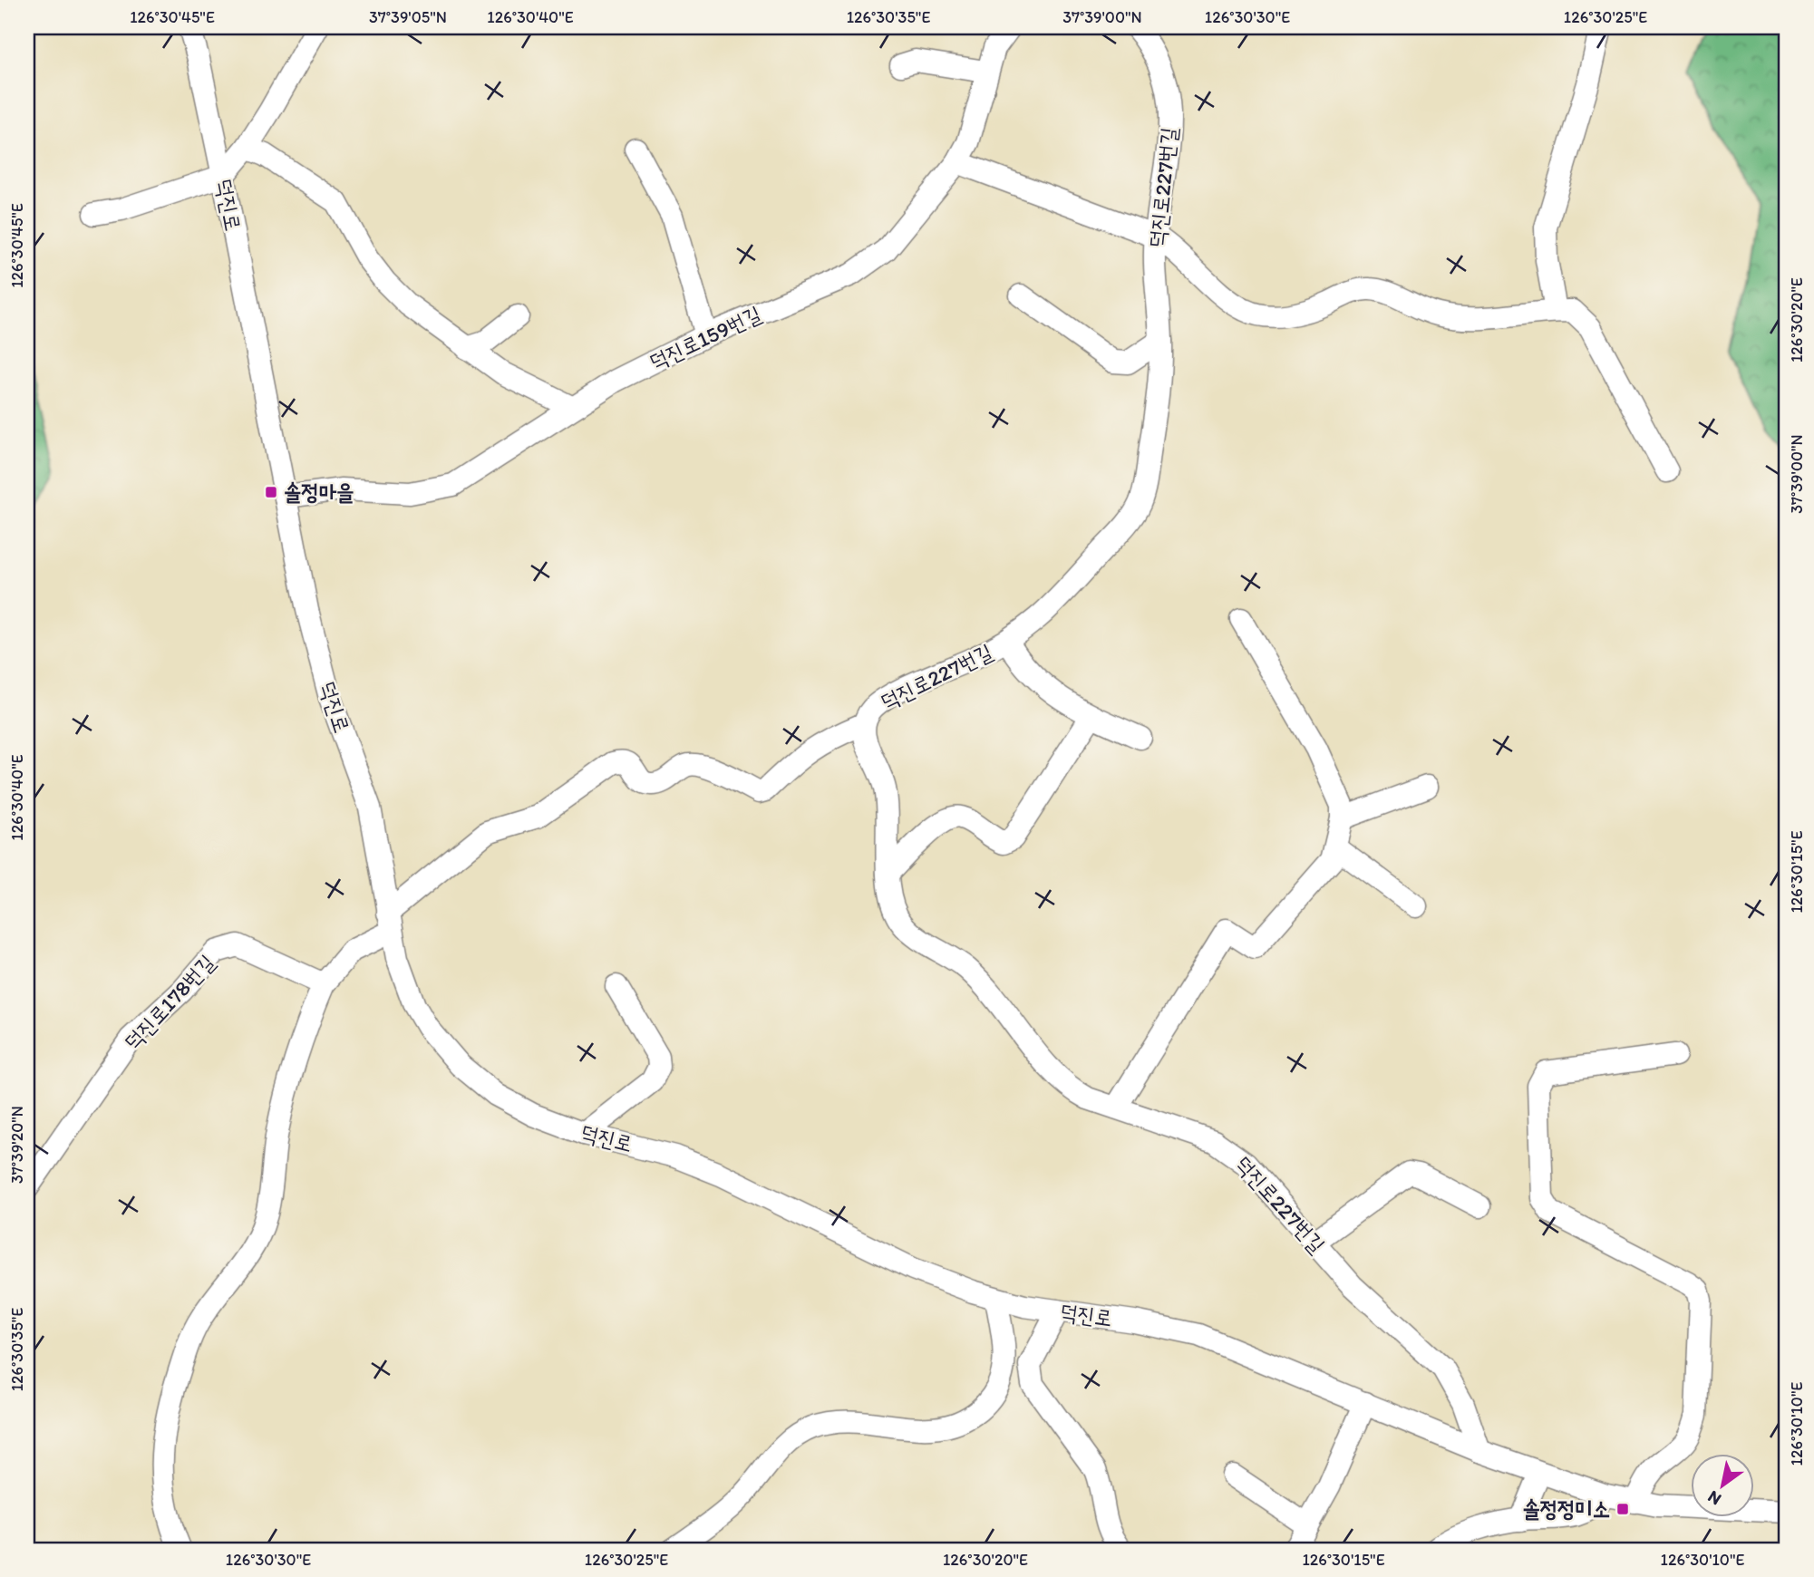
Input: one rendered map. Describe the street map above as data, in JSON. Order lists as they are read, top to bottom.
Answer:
{
  "streets": {
    "street": [
      "덕진로227번길",
      "덕진로",
      "덕진로159번길",
      "덕진로178번길"
    ]
  },
  "crossings": [
    ["덕진로227번길", "덕진로"],
    ["덕진로", "덕진로159번길"]
  ],
  "places": {
    "transit": ["솔정마을", "솔정정미소"]
  },
  "north": "bottom left",
  "coordinates": [
    "126°30'45\"E",
    "37°39'05\"N",
    "126°30'40\"E",
    "126°30'35\"E",
    "37°39'00\"N",
    "126°30'30\"E",
    "126°30'25\"E",
    "126°30'20\"E",
    "126°30'15\"E",
    "37°39'20\"N",
    "126°30'10\"E"
  ]
}
